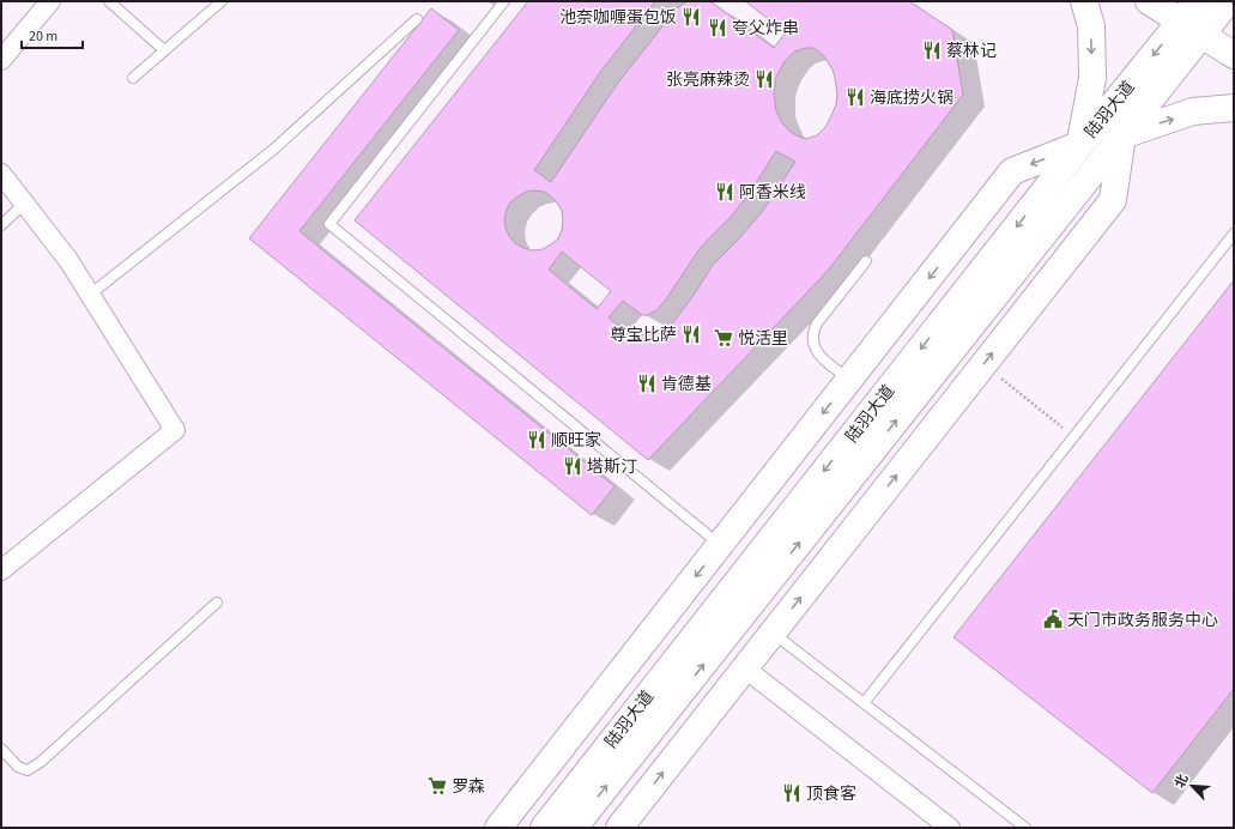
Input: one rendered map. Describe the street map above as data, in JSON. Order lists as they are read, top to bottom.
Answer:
{
  "streets": {
    "main road": ["陆羽大道"]
  },
  "places": {
    "restaurant": [
      "池奈咖喱蛋包饭",
      "夸父炸串",
      "蔡林记",
      "张亮麻辣烫",
      "海底捞火锅",
      "阿香米线",
      "尊宝比萨",
      "肯德基",
      "顺旺家",
      "塔斯汀",
      "顶食客"
    ],
    "supermarket": ["悦活里", "罗森"],
    "public building": ["天门市政务服务中心"]
  },
  "scale_bar": "20 m",
  "north": "top left"
}
